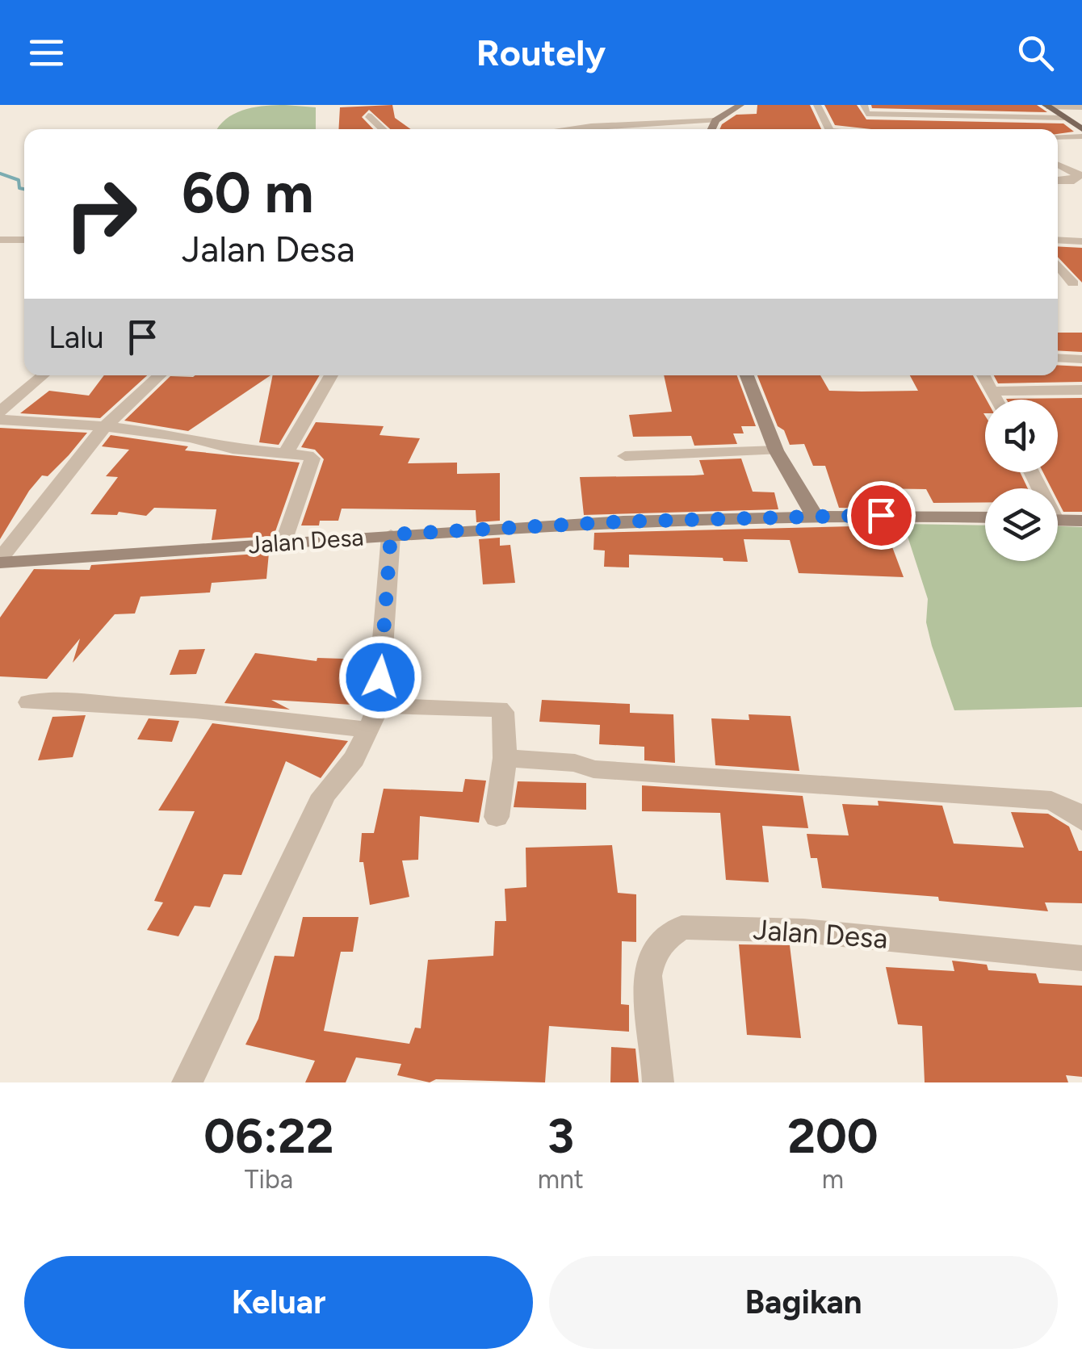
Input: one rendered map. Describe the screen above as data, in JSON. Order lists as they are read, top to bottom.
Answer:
{
  "streets": {
    "street": ["Jalan Desa"]
  },
  "page": {
    "header": "Routely",
    "turn": ["60 m", "Jalan Desa"],
    "then": "Lalu",
    "eta": [
      "06:22",
      "Tiba",
      "3",
      "mnt",
      "200",
      "m"
    ],
    "buttons": ["Keluar", "Bagikan"]
  }
}
